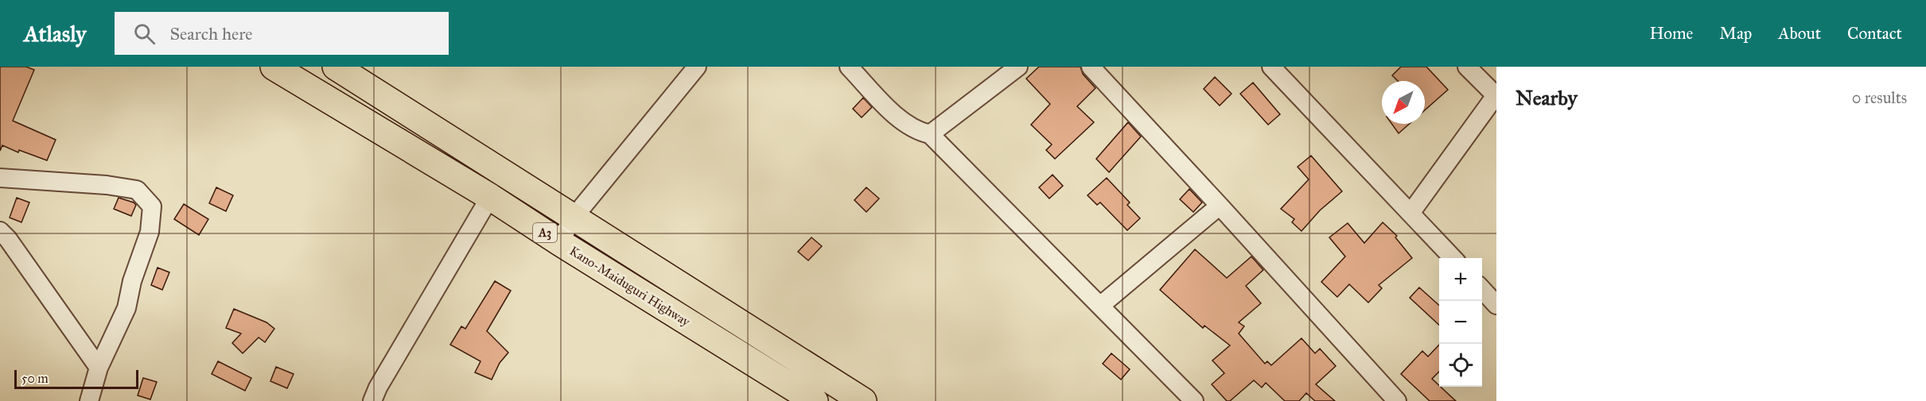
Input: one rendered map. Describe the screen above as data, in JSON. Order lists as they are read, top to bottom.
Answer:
{
  "streets": {
    "highway": ["A3", "Kano-Maiduguri Highway"]
  },
  "scale_bar": "50 m",
  "north": "bottom left",
  "page": {
    "header": "Atlasly",
    "search": "Search here",
    "nav": [
      "Home",
      "Map",
      "About",
      "Contact"
    ],
    "heading": ["Nearby", "0 results"],
    "map_buttons": ["+", "−"],
    "scale": "50 m"
  }
}
